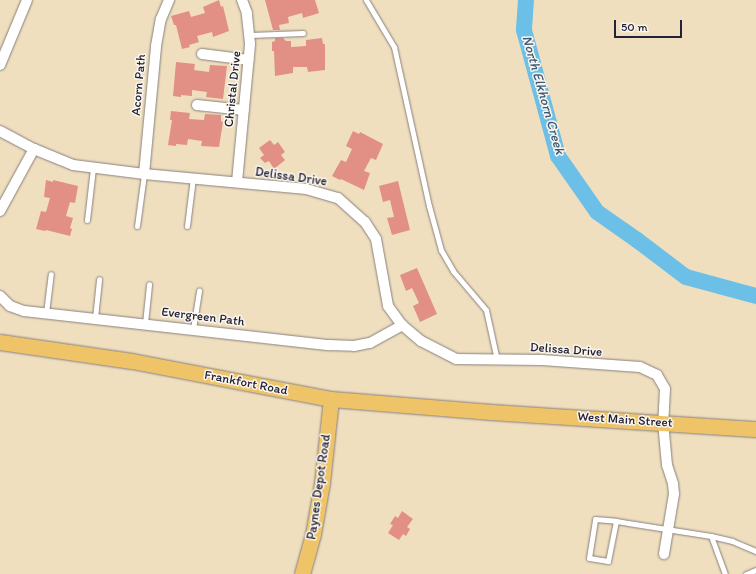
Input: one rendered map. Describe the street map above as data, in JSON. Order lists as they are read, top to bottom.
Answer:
{
  "streets": {
    "main road": ["Frankfort Road", "West Main Street", "Paynes Depot Road"],
    "street": [
      "Acorn Path",
      "Christal Drive",
      "Delissa Drive",
      "Evergreen Path"
    ]
  },
  "crossings": [
    ["Acorn Path", "Delissa Drive"],
    ["Christal Drive", "Delissa Drive"],
    ["Delissa Drive", "Evergreen Path"],
    ["Delissa Drive", "West Main Street"],
    ["Frankfort Road", "West Main Street"],
    ["Frankfort Road", "Paynes Depot Road"]
  ],
  "water": ["North Elkhorn Creek"],
  "scale_bar": "50 m"
}
